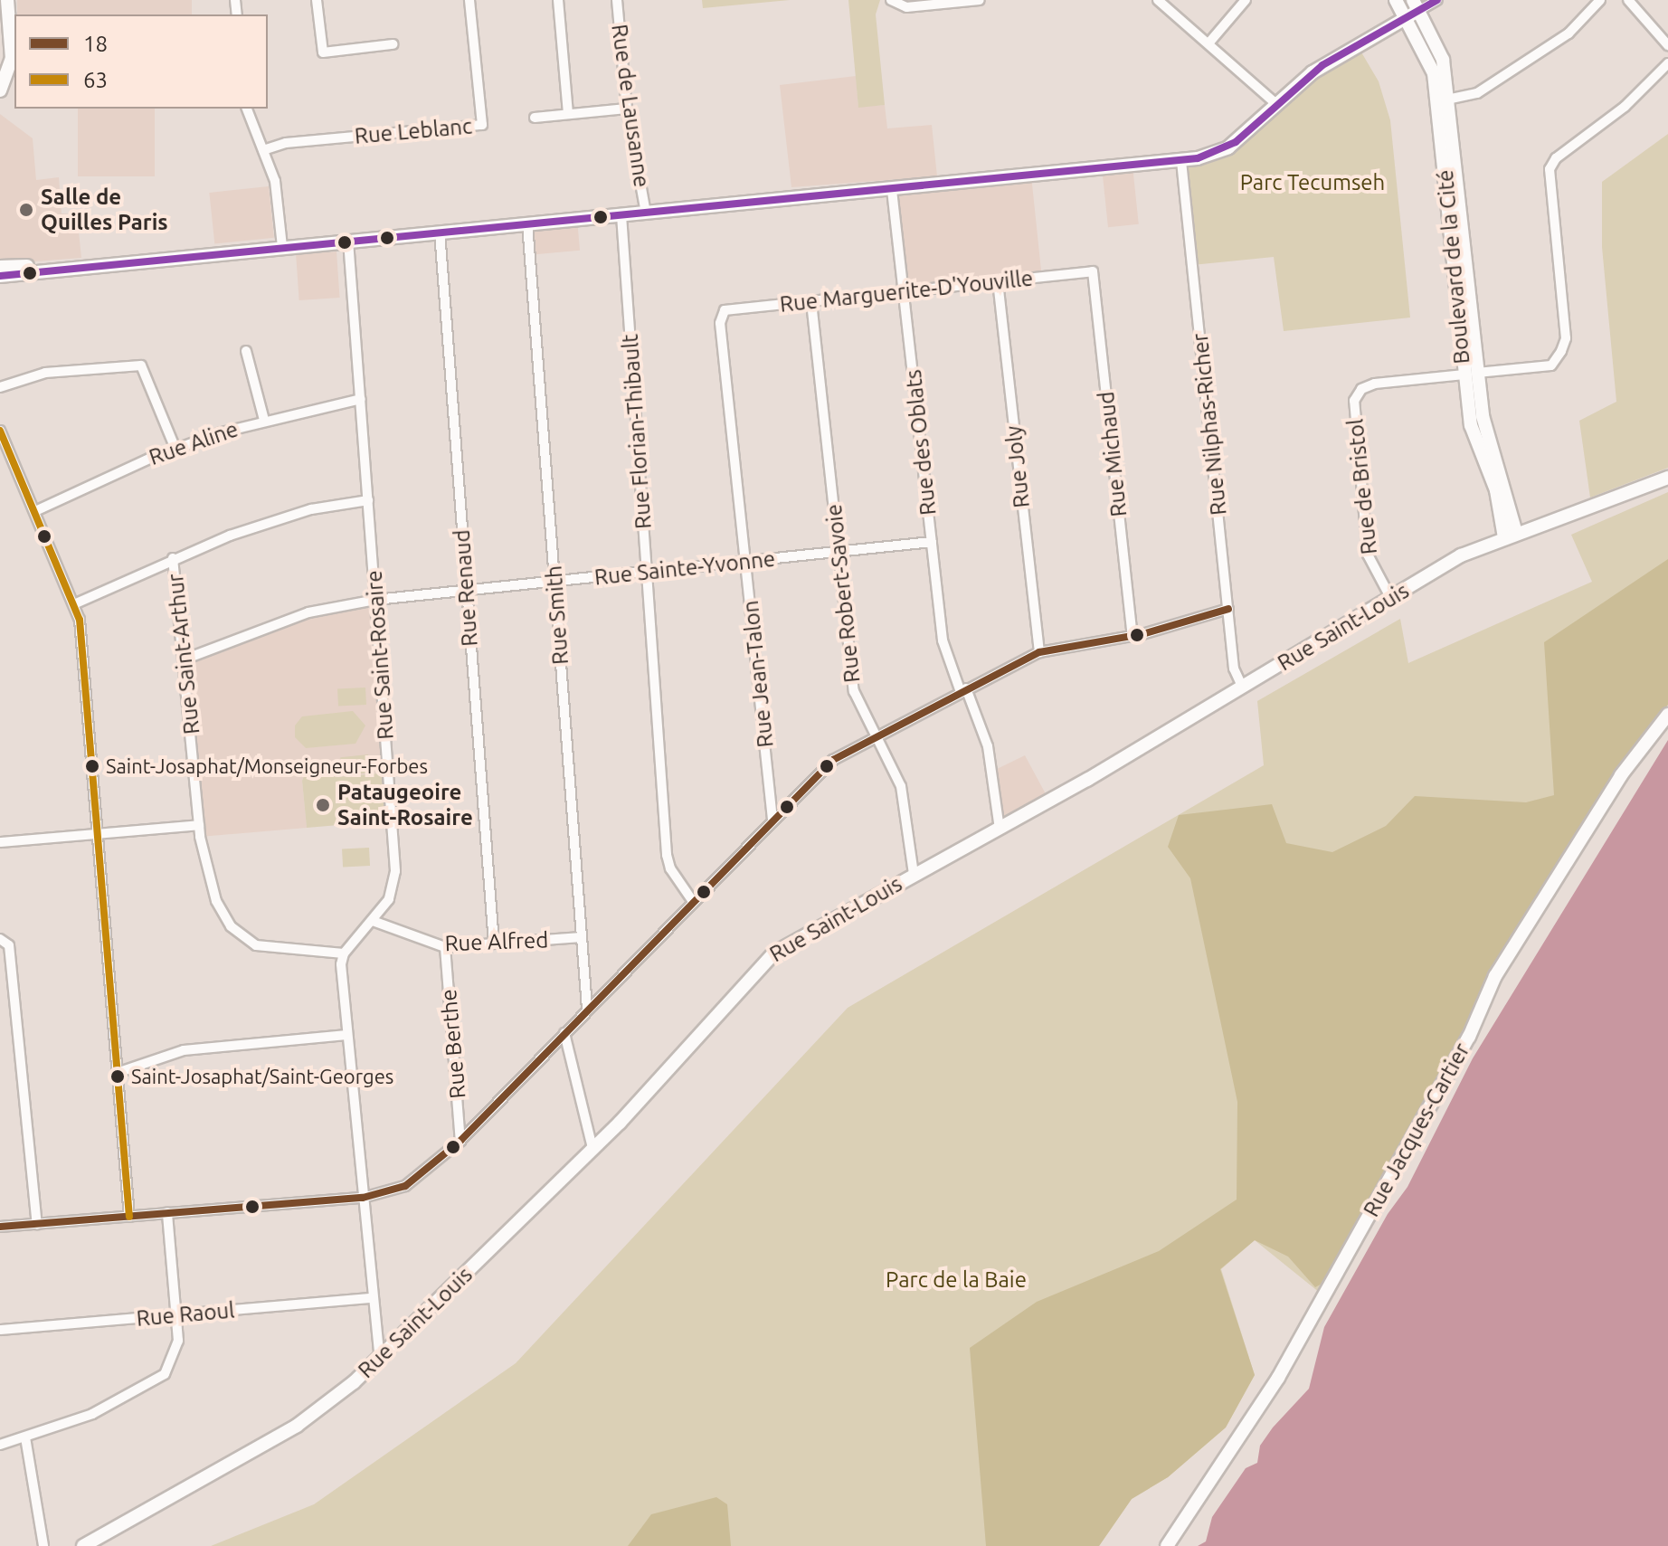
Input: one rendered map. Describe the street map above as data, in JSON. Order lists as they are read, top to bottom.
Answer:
{
  "streets": {
    "street": [
      "Rue de Lausanne",
      "Rue Leblanc",
      "Boulevard de la Cité",
      "Rue Marguerite-D'Youville",
      "Rue Nilphas-Richer",
      "Rue Florian-Thibault",
      "Rue des Oblats",
      "Rue Aline",
      "Rue Michaud",
      "Rue Joly",
      "Rue de Bristol",
      "Rue Sainte-Yvonne",
      "Rue Renaud",
      "Rue Robert-Savoie",
      "Rue Smith",
      "Rue Saint-Louis",
      "Rue Saint-Arthur",
      "Rue Saint-Rosaire",
      "Rue Jean-Talon",
      "Rue Alfred",
      "Rue Berthe",
      "Rue Jacques-Cartier",
      "Rue Raoul"
    ]
  },
  "crossings": [
    ["Boulevard de la Cité", "Rue de Bristol"],
    ["Boulevard de la Cité", "Rue Saint-Louis"],
    ["Rue Marguerite-D'Youville", "Rue des Oblats"],
    ["Rue Marguerite-D'Youville", "Rue Michaud"],
    ["Rue Marguerite-D'Youville", "Rue Joly"],
    ["Rue Marguerite-D'Youville", "Rue Robert-Savoie"],
    ["Rue Marguerite-D'Youville", "Rue Jean-Talon"],
    ["Rue Nilphas-Richer", "Rue Saint-Louis"],
    ["Rue Florian-Thibault", "Rue Sainte-Yvonne"],
    ["Rue des Oblats", "Rue Sainte-Yvonne"],
    ["Rue des Oblats", "Rue Saint-Louis"],
    ["Rue Aline", "Rue Saint-Rosaire"],
    ["Rue de Bristol", "Rue Saint-Louis"],
    ["Rue Sainte-Yvonne", "Rue Renaud"],
    ["Rue Sainte-Yvonne", "Rue Robert-Savoie"],
    ["Rue Sainte-Yvonne", "Rue Smith"],
    ["Rue Sainte-Yvonne", "Rue Saint-Arthur"],
    ["Rue Sainte-Yvonne", "Rue Saint-Rosaire"],
    ["Rue Sainte-Yvonne", "Rue Jean-Talon"],
    ["Rue Renaud", "Rue Alfred"],
    ["Rue Robert-Savoie", "Rue Saint-Louis"],
    ["Rue Smith", "Rue Alfred"],
    ["Rue Saint-Arthur", "Rue Saint-Rosaire"],
    ["Rue Saint-Rosaire", "Rue Alfred"],
    ["Rue Alfred", "Rue Berthe"]
  ],
  "parks": ["Parc Tecumseh", "Parc de la Baie"],
  "places": [
    "Salle de Quilles Paris",
    "Saint-Josaphat/Monseigneur-Forbes",
    "Pataugeoire Saint-Rosaire",
    "Saint-Josaphat/Saint-Georges"
  ],
  "lines": ["transit line 63", "transit line 18"],
  "legend": ["18", "63"]
}
